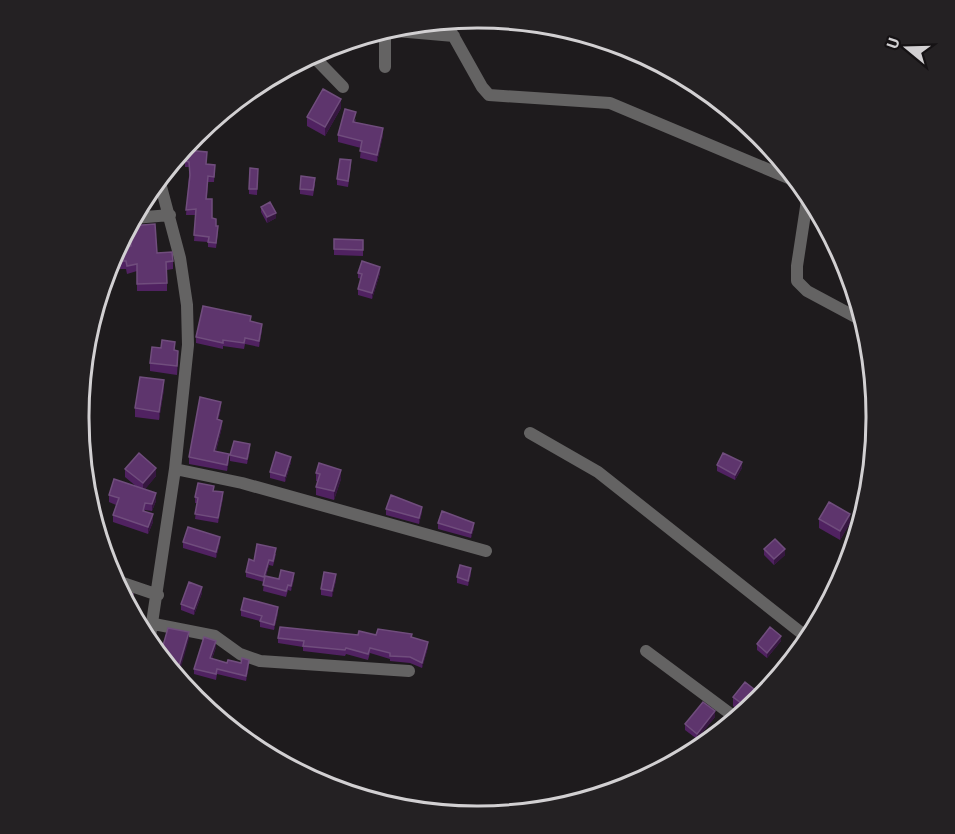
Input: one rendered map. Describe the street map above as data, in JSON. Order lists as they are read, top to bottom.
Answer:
{
  "north": "left"
}
